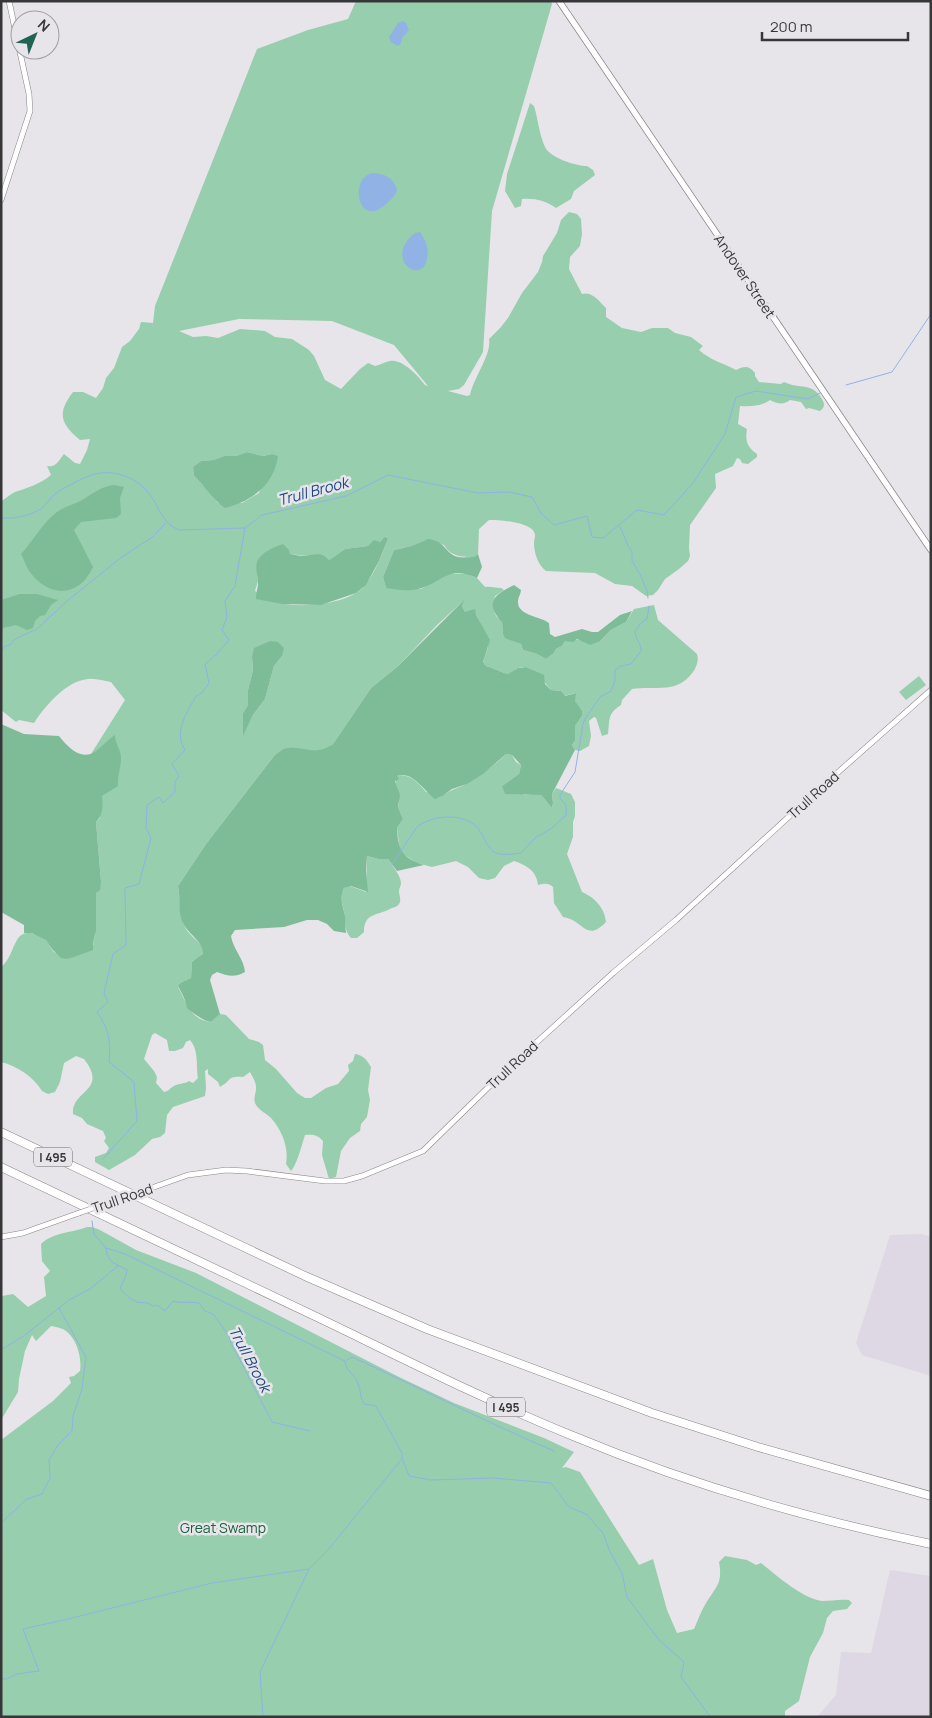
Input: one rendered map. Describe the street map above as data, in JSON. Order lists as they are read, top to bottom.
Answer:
{
  "streets": {
    "highway": ["I 495"],
    "main road": ["Andover Street"],
    "street": ["Trull Road"]
  },
  "water": ["Trull Brook"],
  "parks": ["Great Swamp"],
  "scale_bar": "200 m",
  "north": "top right"
}
